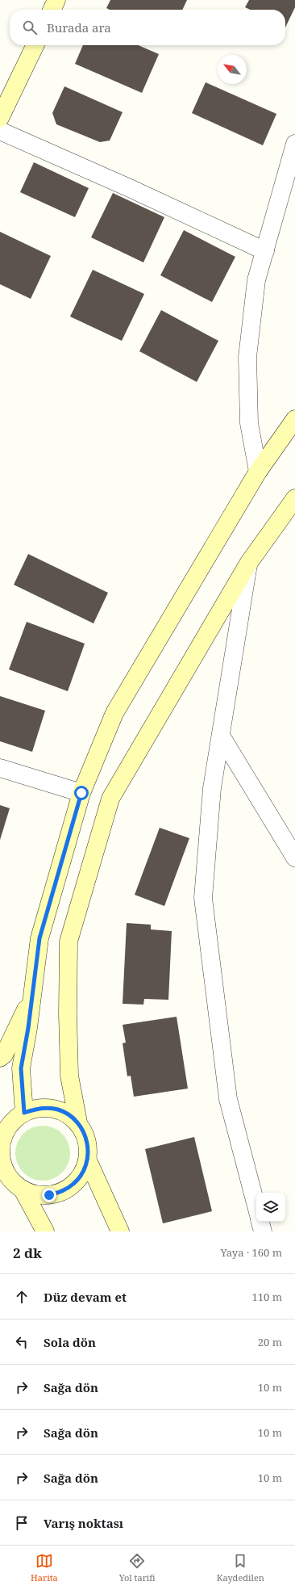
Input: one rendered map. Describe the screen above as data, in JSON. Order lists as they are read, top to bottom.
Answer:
{
  "north": "top left",
  "page": {
    "search": "Burada ara",
    "heading": ["2 dk", "Yaya · 160 m"],
    "list": [
      ["Düz devam et", "110 m"],
      ["Sola dön", "20 m"],
      ["Sağa dön", "10 m"],
      ["Sağa dön", "10 m"],
      ["Sağa dön", "10 m"],
      "Varış noktası"
    ],
    "nav": ["Harita", "Yol tarifi", "Kaydedilen"]
  }
}
